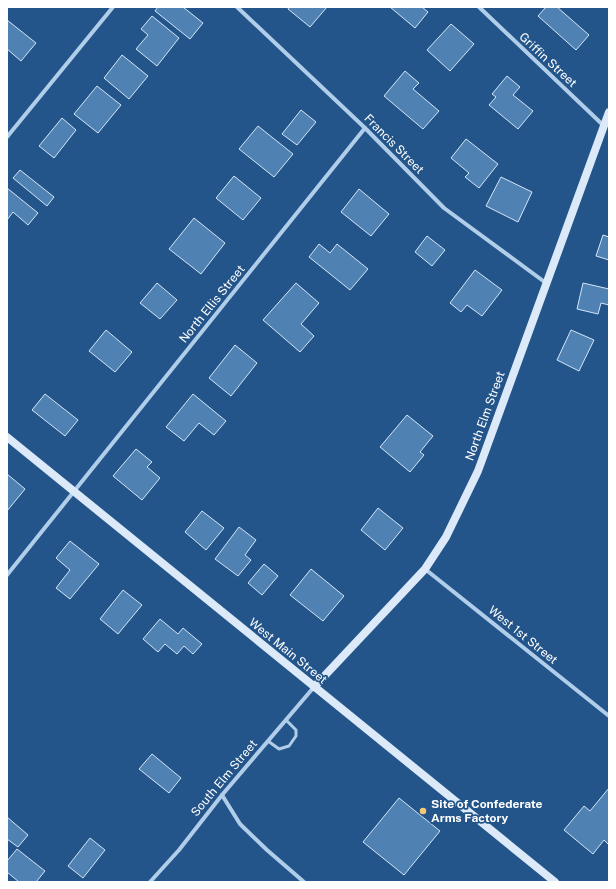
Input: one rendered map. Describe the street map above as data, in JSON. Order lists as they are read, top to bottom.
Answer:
{
  "streets": {
    "main road": ["North Elm Street", "West Main Street"],
    "street": [
      "Griffin Street",
      "Francis Street",
      "North Ellis Street",
      "West 1st Street",
      "South Elm Street"
    ]
  },
  "crossings": [
    ["Griffin Street", "North Elm Street"],
    ["Francis Street", "North Ellis Street"],
    ["Francis Street", "North Elm Street"],
    ["North Ellis Street", "West Main Street"],
    ["North Elm Street", "West 1st Street"],
    ["North Elm Street", "West Main Street"],
    ["North Elm Street", "South Elm Street"],
    ["West Main Street", "South Elm Street"]
  ],
  "places": ["Site of Confederate Arms Factory"]
}
